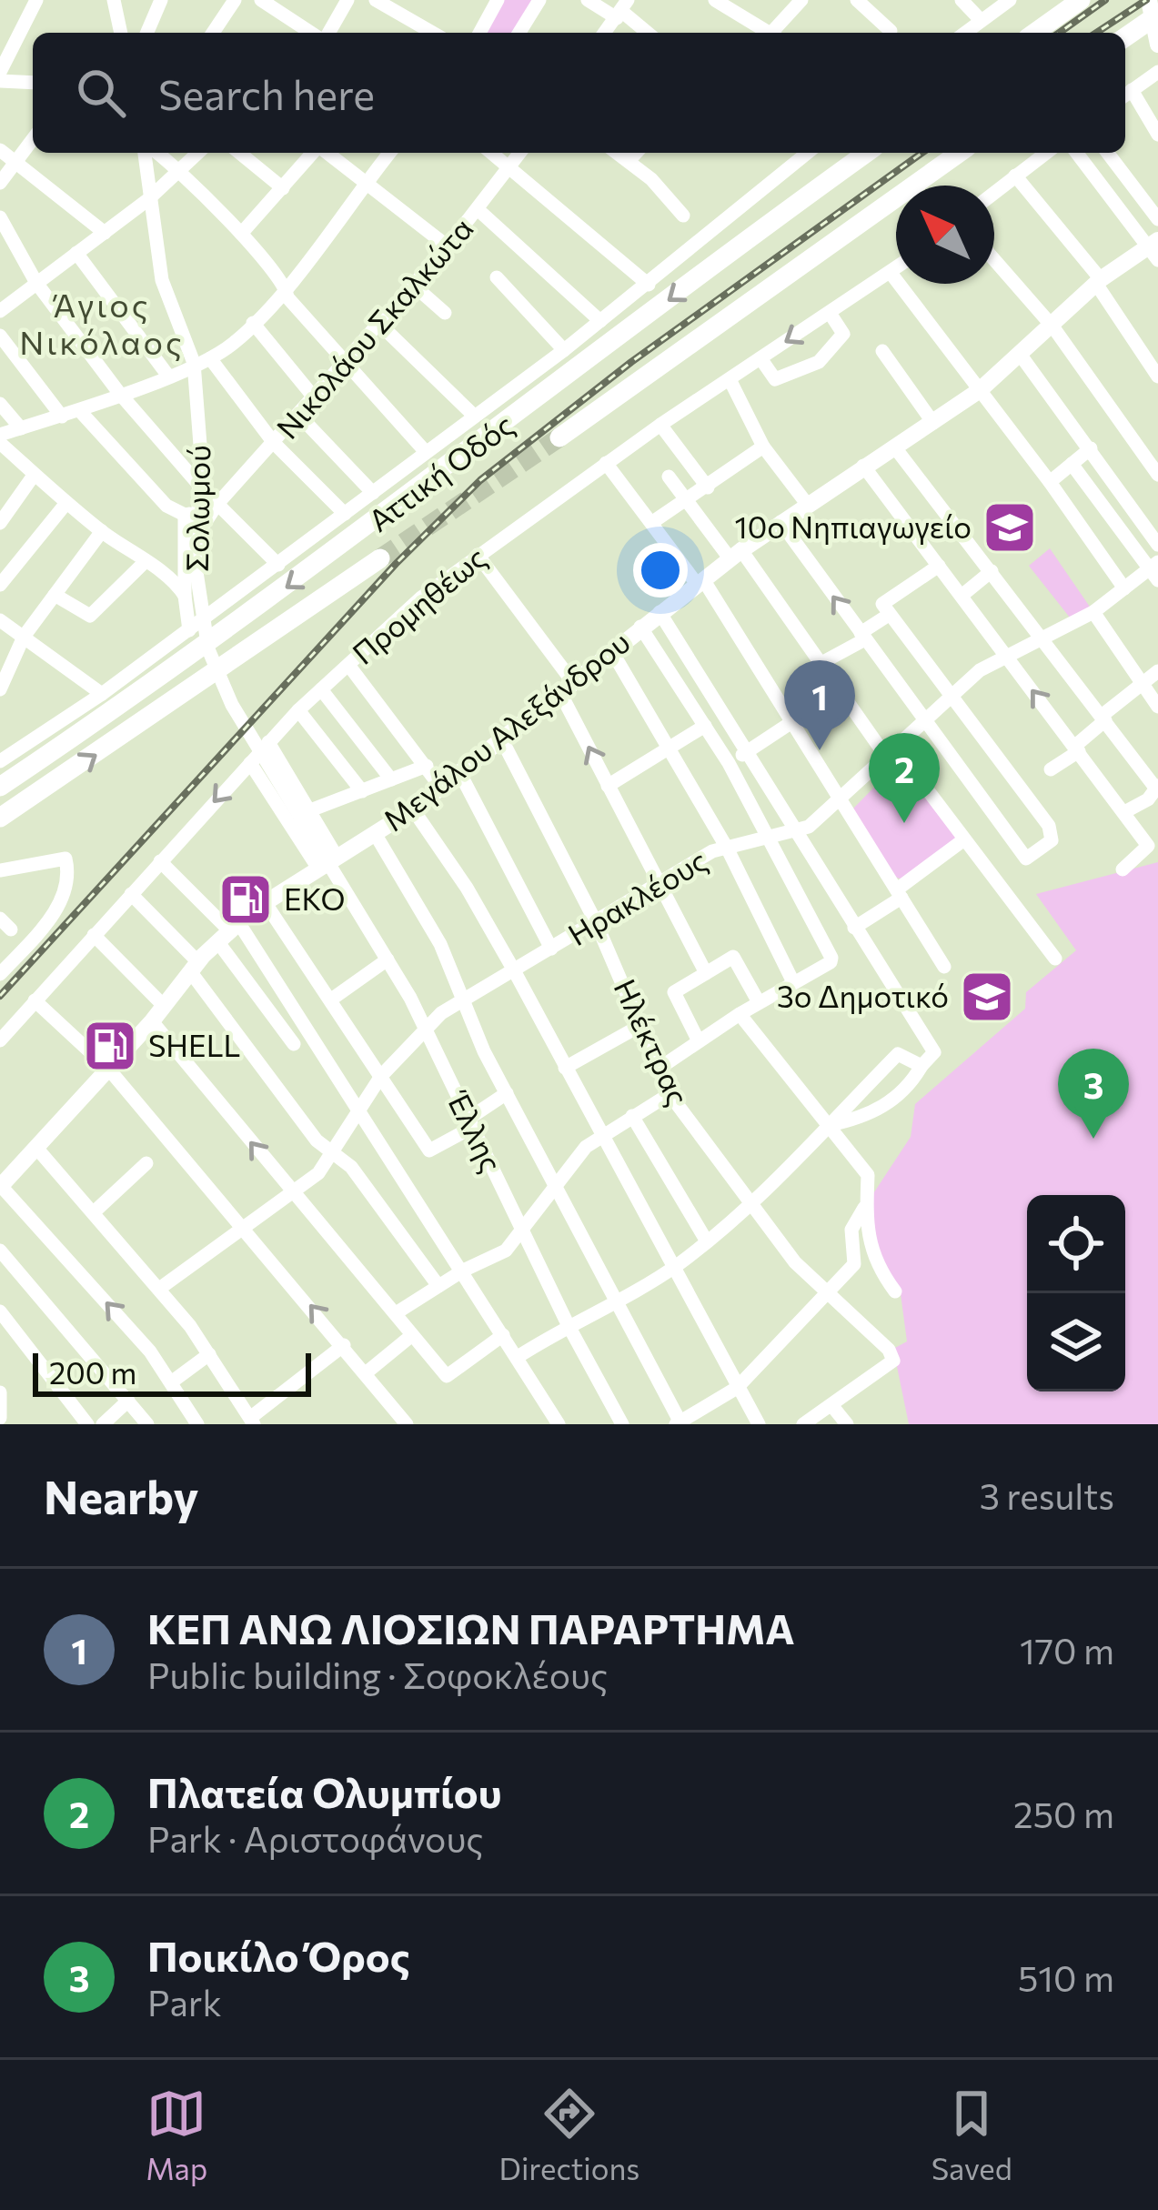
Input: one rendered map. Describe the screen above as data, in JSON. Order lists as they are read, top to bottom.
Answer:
{
  "streets": {
    "highway": ["Αττική Οδός"],
    "main road": ["Μεγάλου Αλεξάνδρου"],
    "street": [
      "Νικολάου Σκαλκώτα",
      "Σολωμού",
      "Προμηθέως",
      "Ηρακλέους",
      "Ηλέκτρας",
      "Έλλης"
    ]
  },
  "crossings": [
    ["Νικολάου Σκαλκώτα", "Σολωμού"],
    ["Σολωμού", "Έλλης"],
    ["Μεγάλου Αλεξάνδρου", "Ηλέκτρας"],
    ["Μεγάλου Αλεξάνδρου", "Έλλης"],
    ["Ηρακλέους", "Ηλέκτρας"],
    ["Ηρακλέους", "Έλλης"]
  ],
  "districts": ["Άγιος Νικόλαος"],
  "places": {
    "school or university": ["10ο Νηπιαγωγείο", "3ο Δημοτικό"],
    "fuel station": ["EKO", "SHELL"]
  },
  "scale_bar": "200 m",
  "north": "top left",
  "page": {
    "search": "Search here",
    "pins": ["1", "2", "3"],
    "scale": "200 m",
    "heading": ["Nearby", "3 results"],
    "list": [
      {
        "mark": "1",
        "name": "ΚΕΠ ΑΝΩ ΛΙΟΣΙΩΝ ΠΑΡΑΡΤΗΜΑ",
        "note": "Public building · Σοφοκλέους",
        "value": "170 m"
      },
      {
        "mark": "2",
        "name": "Πλατεία Ολυμπίου",
        "note": "Park · Αριστοφάνους",
        "value": "250 m"
      },
      {
        "mark": "3",
        "name": "Ποικίλο Όρος",
        "note": "Park",
        "value": "510 m"
      }
    ],
    "nav": ["Map", "Directions", "Saved"]
  }
}
